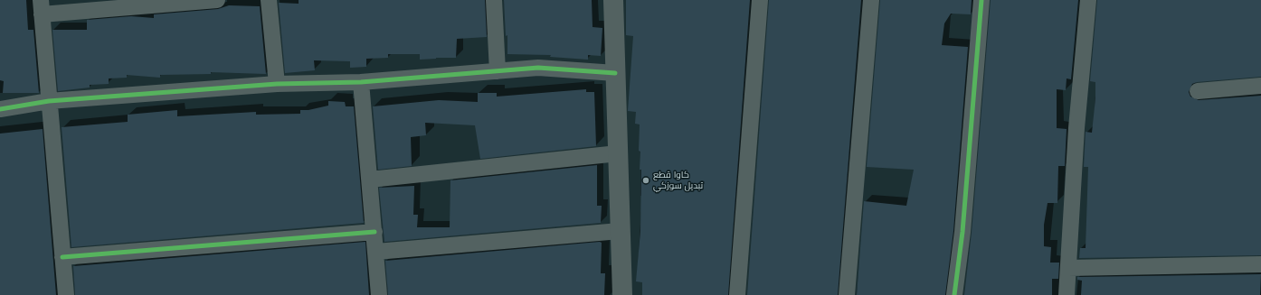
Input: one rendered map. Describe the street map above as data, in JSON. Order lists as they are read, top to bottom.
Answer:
{
  "places": ["كاوا قطع تبديل سوزكي"]
}
